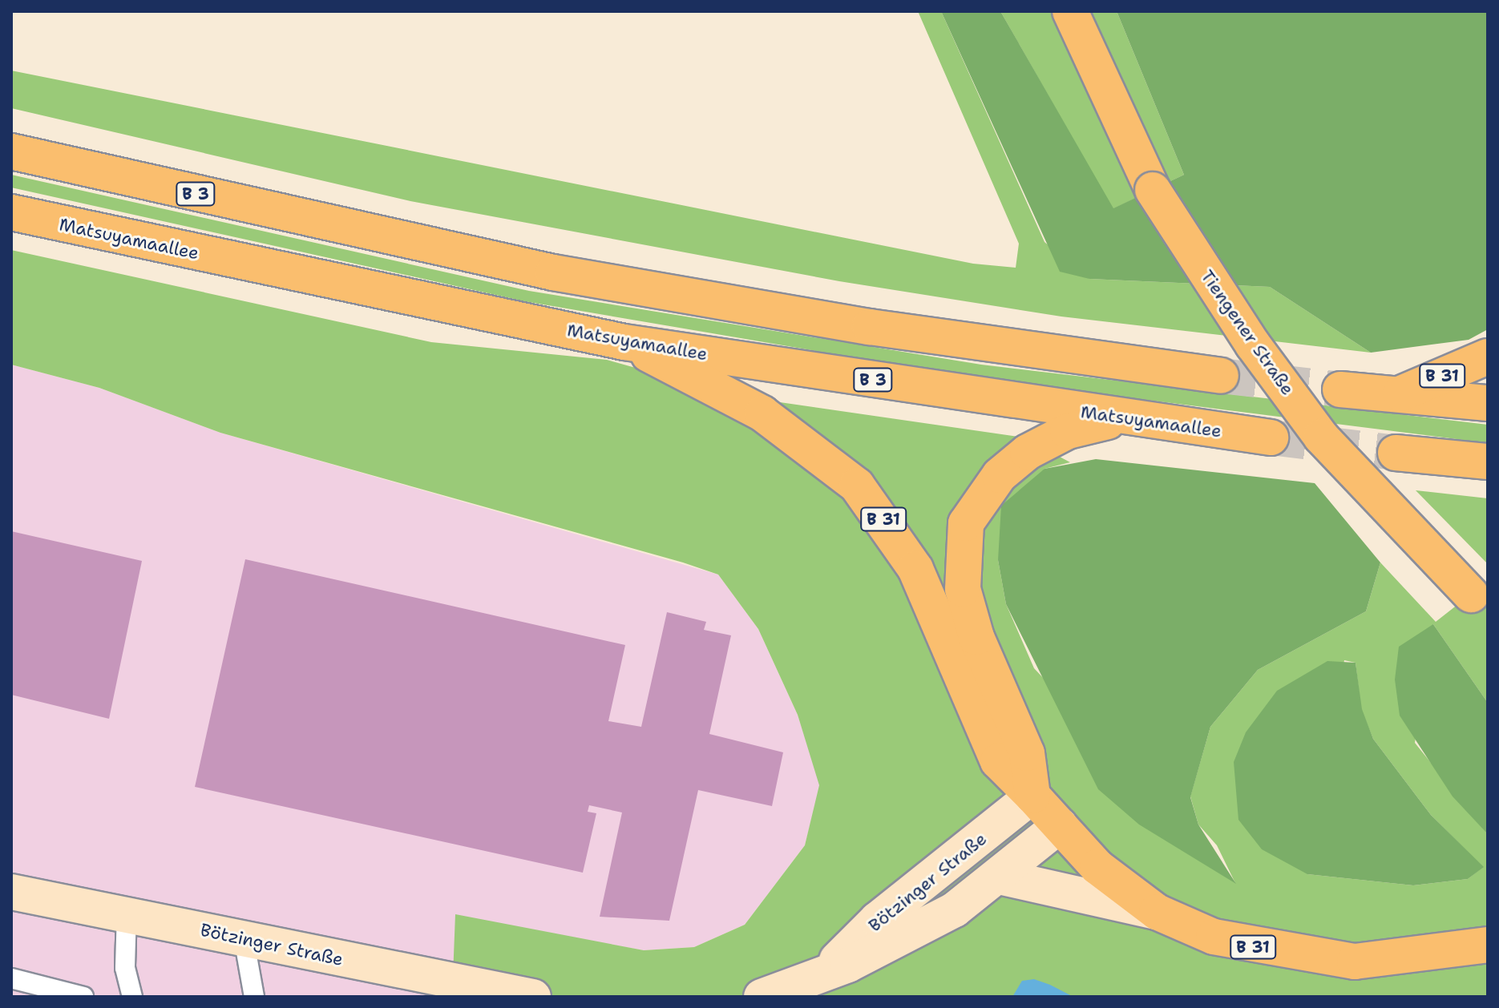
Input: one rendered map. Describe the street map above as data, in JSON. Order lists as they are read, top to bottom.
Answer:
{
  "streets": {
    "main road": [
      "B 3",
      "Matsuyamaallee",
      "Tiengener Straße",
      "B 31"
    ],
    "street": ["Bötzinger Straße"]
  },
  "crossings": [
    ["Matsuyamaallee", "B 31"],
    ["B 31", "Bötzinger Straße"]
  ]
}
